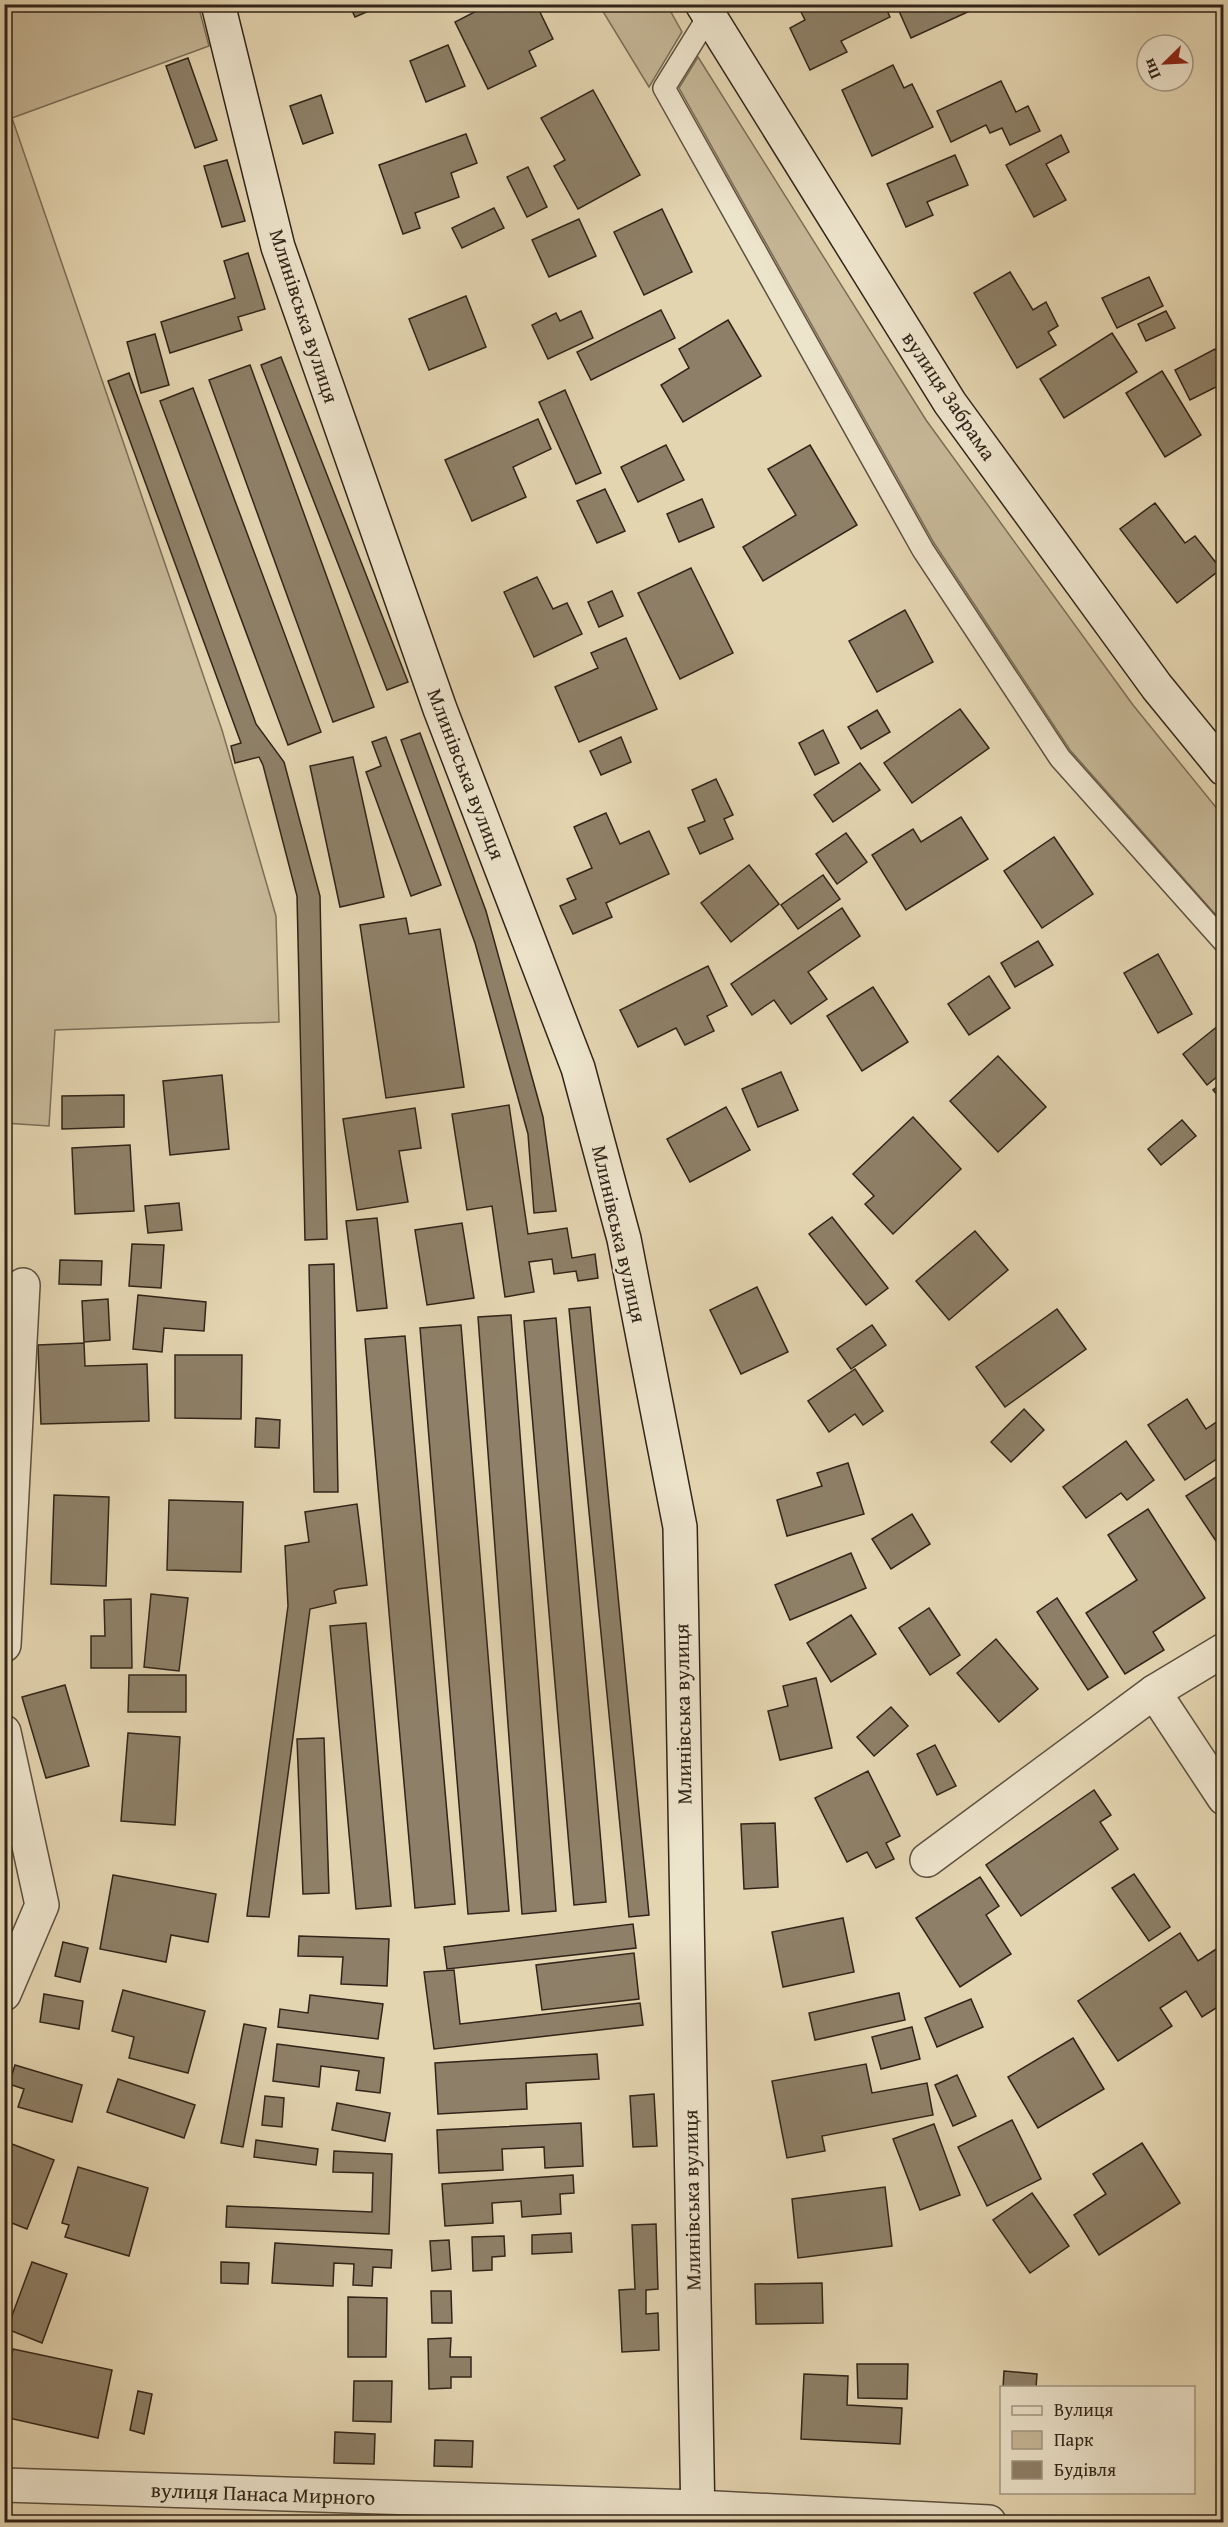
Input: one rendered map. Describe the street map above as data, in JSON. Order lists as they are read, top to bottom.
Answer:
{
  "streets": {
    "main road": ["Млинівська вулиця", "вулиця Забрама", "вулиця Панаса Мирного"]
  },
  "crossings": [
    ["Млинівська вулиця", "вулиця Панаса Мирного"]
  ],
  "legend": ["Вулиця", "Парк", "Будівля"],
  "north": "bottom left"
}
